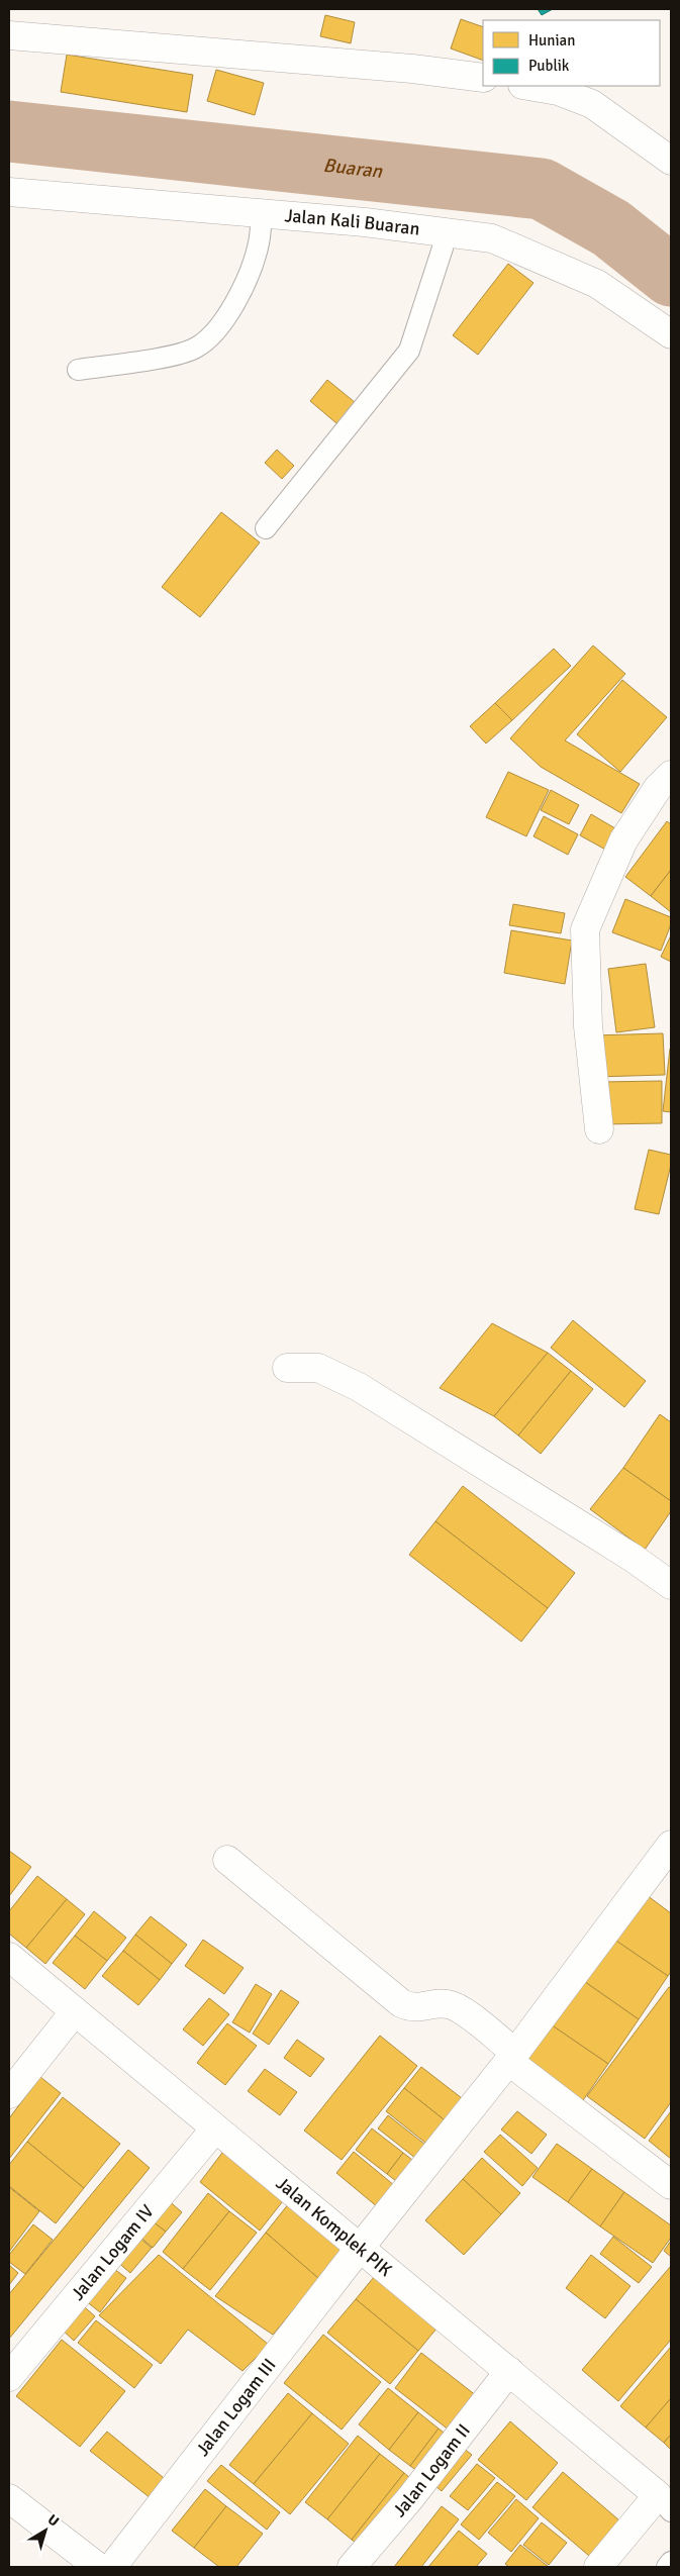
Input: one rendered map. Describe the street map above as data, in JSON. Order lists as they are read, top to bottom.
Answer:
{
  "streets": {
    "street": [
      "Jalan Kali Buaran",
      "Jalan Komplek PIK",
      "Jalan Logam IV",
      "Jalan Logam III",
      "Jalan Logam II"
    ]
  },
  "crossings": [
    ["Jalan Komplek PIK", "Jalan Logam IV"],
    ["Jalan Komplek PIK", "Jalan Logam III"],
    ["Jalan Komplek PIK", "Jalan Logam II"]
  ],
  "water": ["Buaran"],
  "legend": ["Hunian", "Publik"],
  "north": "top right"
}
